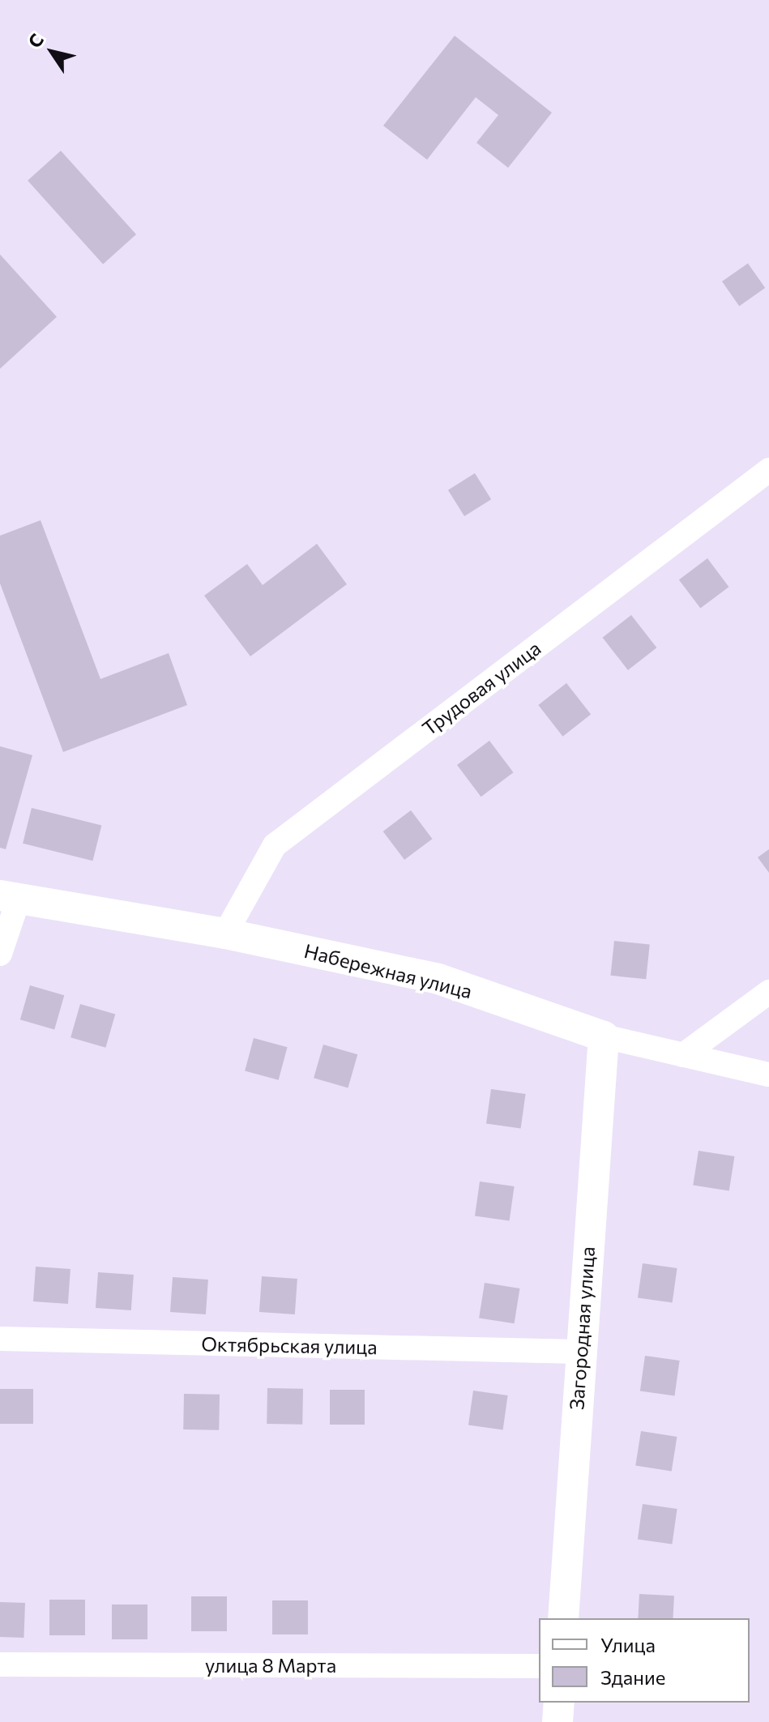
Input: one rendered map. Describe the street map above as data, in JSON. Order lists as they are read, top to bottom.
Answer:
{
  "streets": {
    "street": [
      "Трудовая улица",
      "Набережная улица",
      "Загородная улица",
      "Октябрьская улица",
      "улица 8 Марта"
    ]
  },
  "crossings": [
    ["Трудовая улица", "Набережная улица"],
    ["Набережная улица", "Загородная улица"],
    ["Загородная улица", "Октябрьская улица"]
  ],
  "legend": ["Улица", "Здание"],
  "north": "top left"
}
